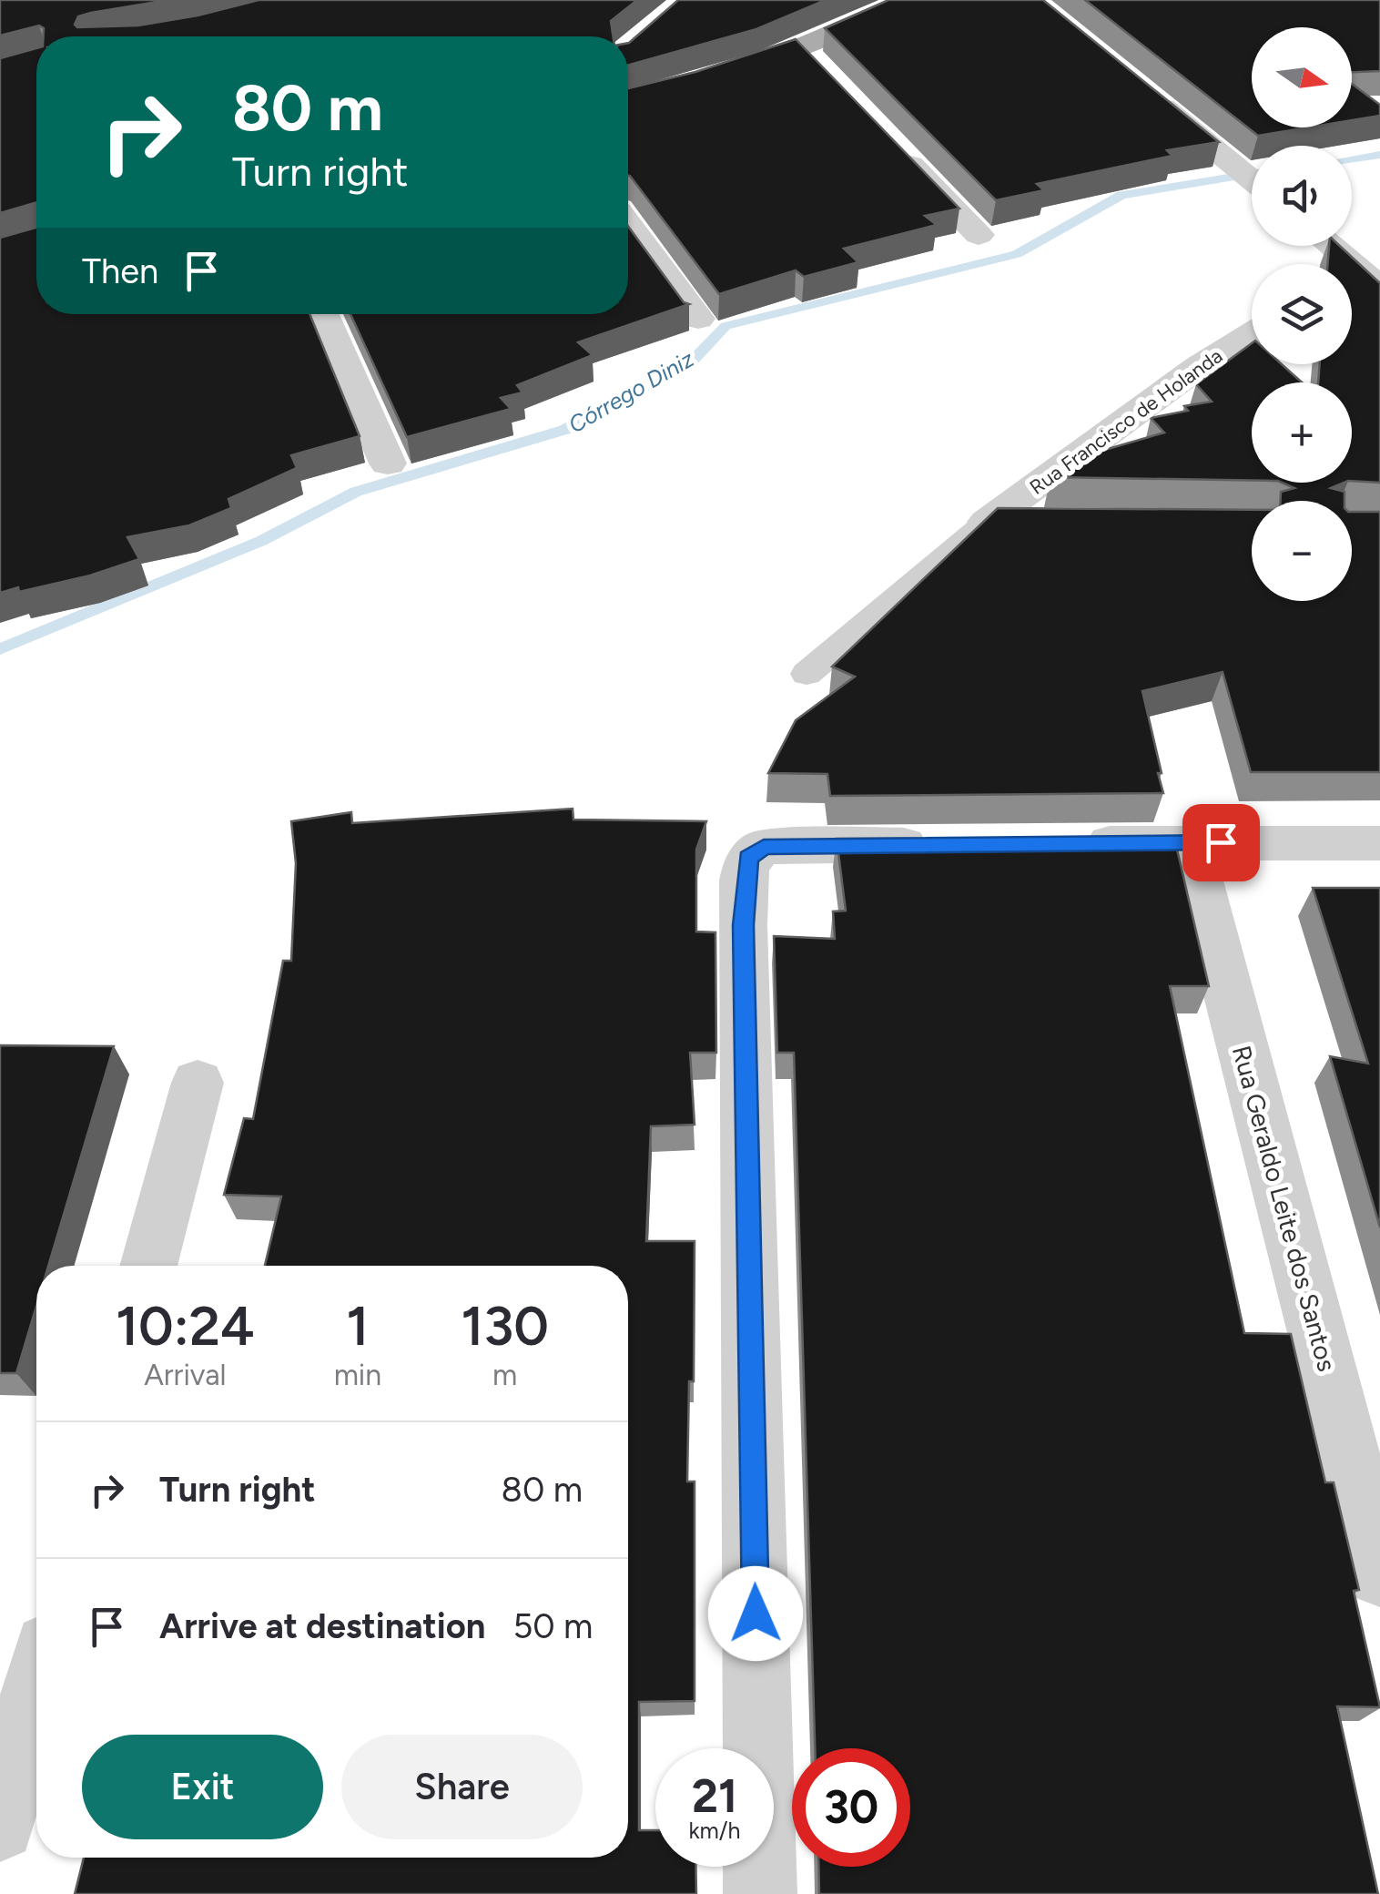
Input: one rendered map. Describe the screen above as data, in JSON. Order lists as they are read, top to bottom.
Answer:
{
  "streets": {
    "street": ["Rua Francisco de Holanda", "Rua Geraldo Leite dos Santos"]
  },
  "water": ["Córrego Diniz"],
  "north": "right",
  "page": {
    "map_buttons": ["+", "−"],
    "turn": ["80 m", "Turn right"],
    "then": "Then",
    "eta": [
      "10:24",
      "Arrival",
      "1",
      "min",
      "130",
      "m"
    ],
    "list": [
      {
        "name": "Turn right",
        "value": "80 m"
      },
      {
        "name": "Arrive at destination",
        "value": "50 m"
      }
    ],
    "buttons": ["Exit", "Share"],
    "speed": "21 km/h",
    "limit": "30"
  }
}
